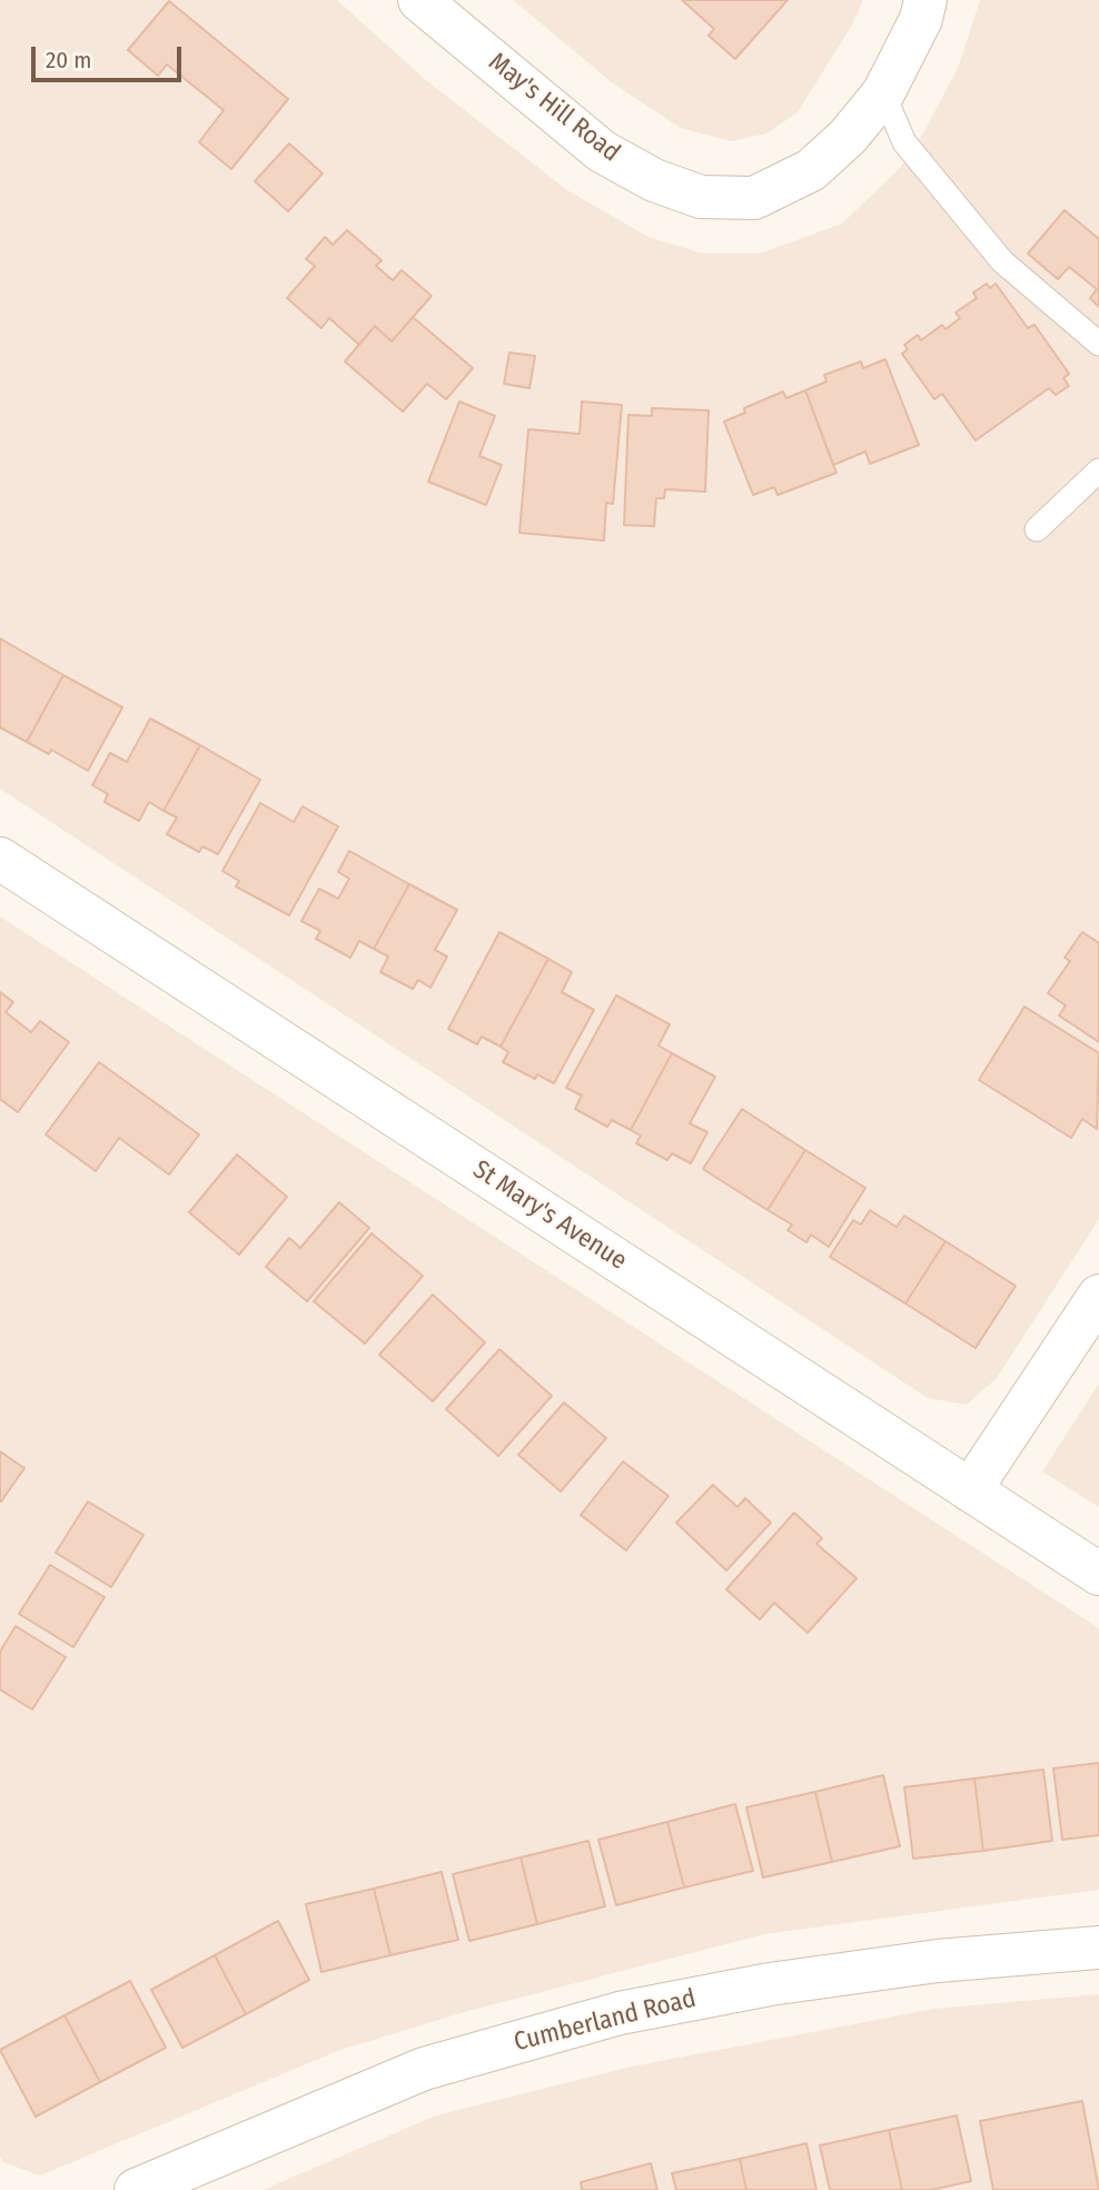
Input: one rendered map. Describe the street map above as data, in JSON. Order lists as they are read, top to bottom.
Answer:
{
  "streets": {
    "street": ["May's Hill Road", "St Mary's Avenue", "Cumberland Road"]
  },
  "scale_bar": "20 m"
}
